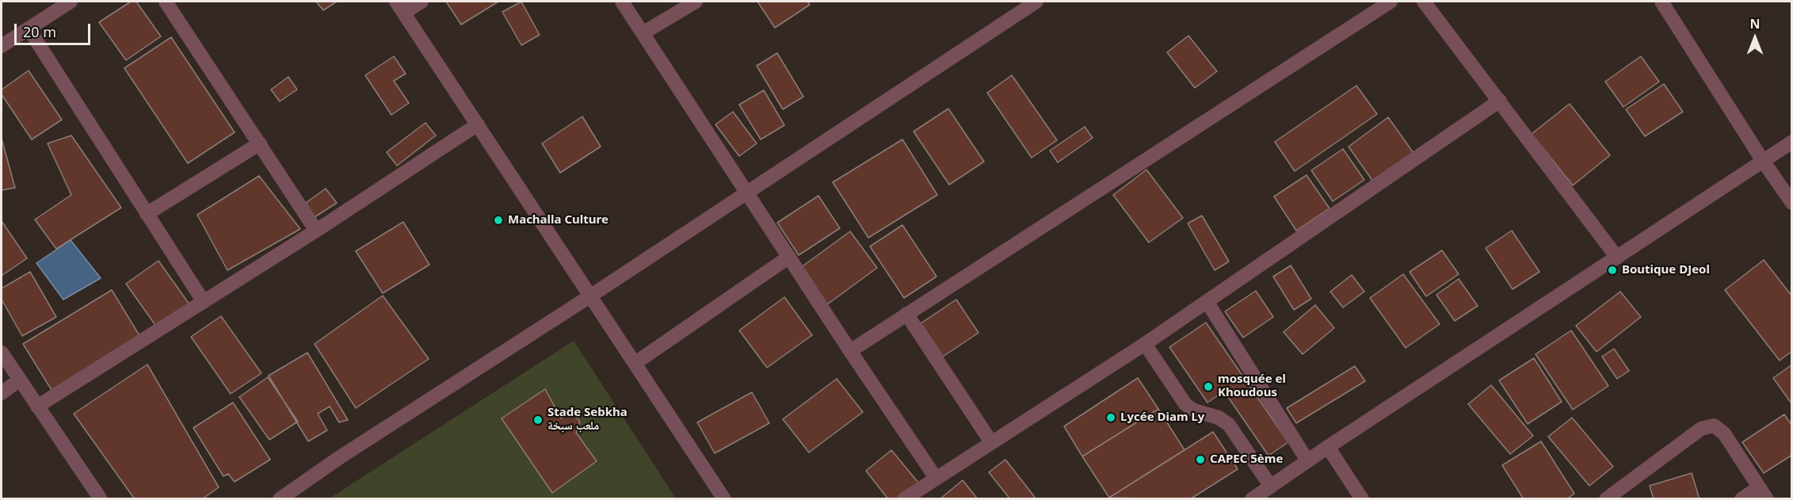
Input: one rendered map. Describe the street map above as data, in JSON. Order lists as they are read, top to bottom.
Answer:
{
  "places": [
    "Machalla Culture",
    "Boutique DJeol",
    "mosquée el Khoudous",
    "Lycée Diam Ly",
    "Stade Sebkha ملعب سبخة",
    "CAPEC 5ème"
  ],
  "scale_bar": "20 m",
  "north": "top"
}
